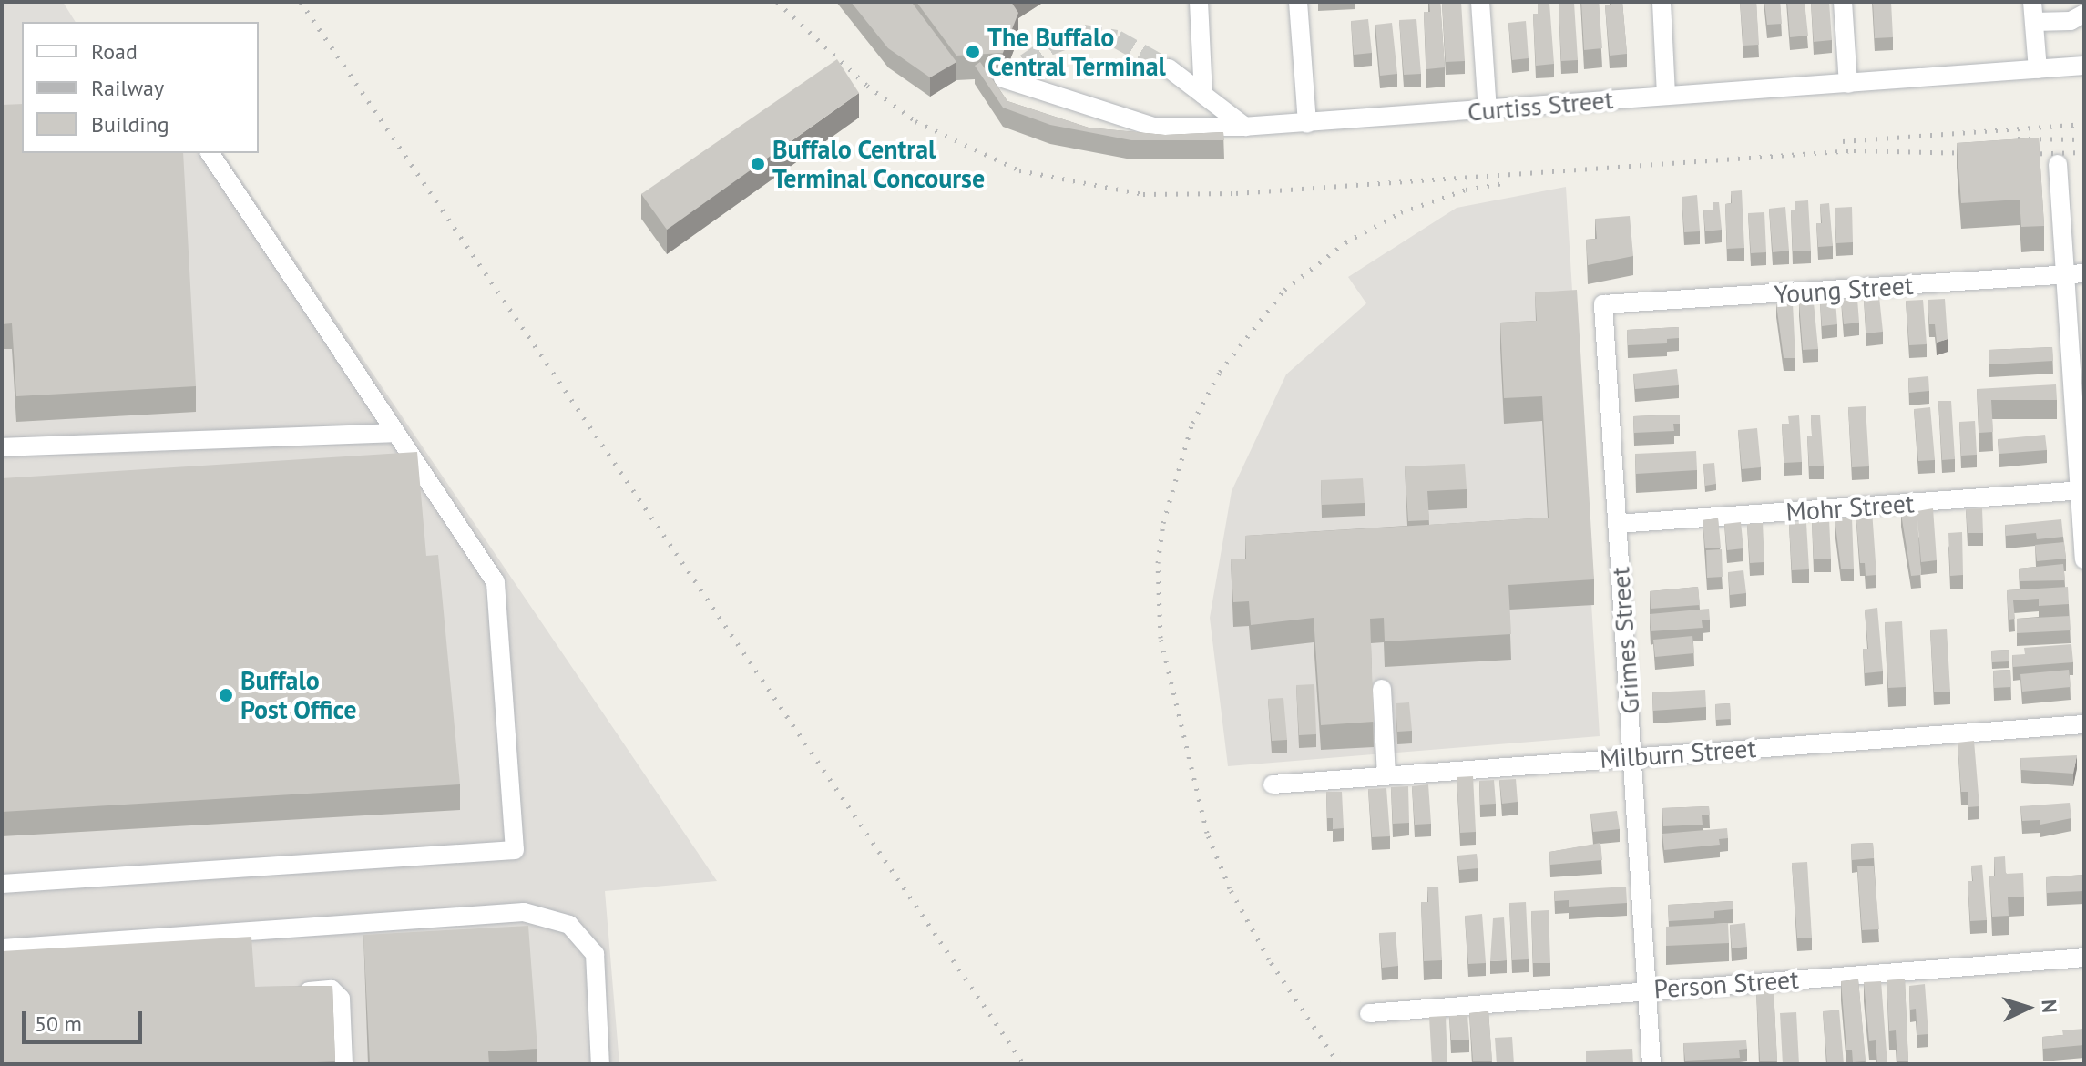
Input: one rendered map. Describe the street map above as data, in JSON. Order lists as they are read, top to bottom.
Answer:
{
  "streets": {
    "street": [
      "Curtiss Street",
      "Young Street",
      "Mohr Street",
      "Grimes Street",
      "Milburn Street",
      "Person Street"
    ]
  },
  "crossings": [
    ["Young Street", "Grimes Street"],
    ["Mohr Street", "Grimes Street"],
    ["Grimes Street", "Milburn Street"],
    ["Grimes Street", "Person Street"]
  ],
  "places": ["The Buffalo Central Terminal", "Buffalo Central Terminal Concourse", "Buffalo Post Office"],
  "legend": ["Road", "Railway", "Building"],
  "scale_bar": "50 m",
  "north": "right"
}
